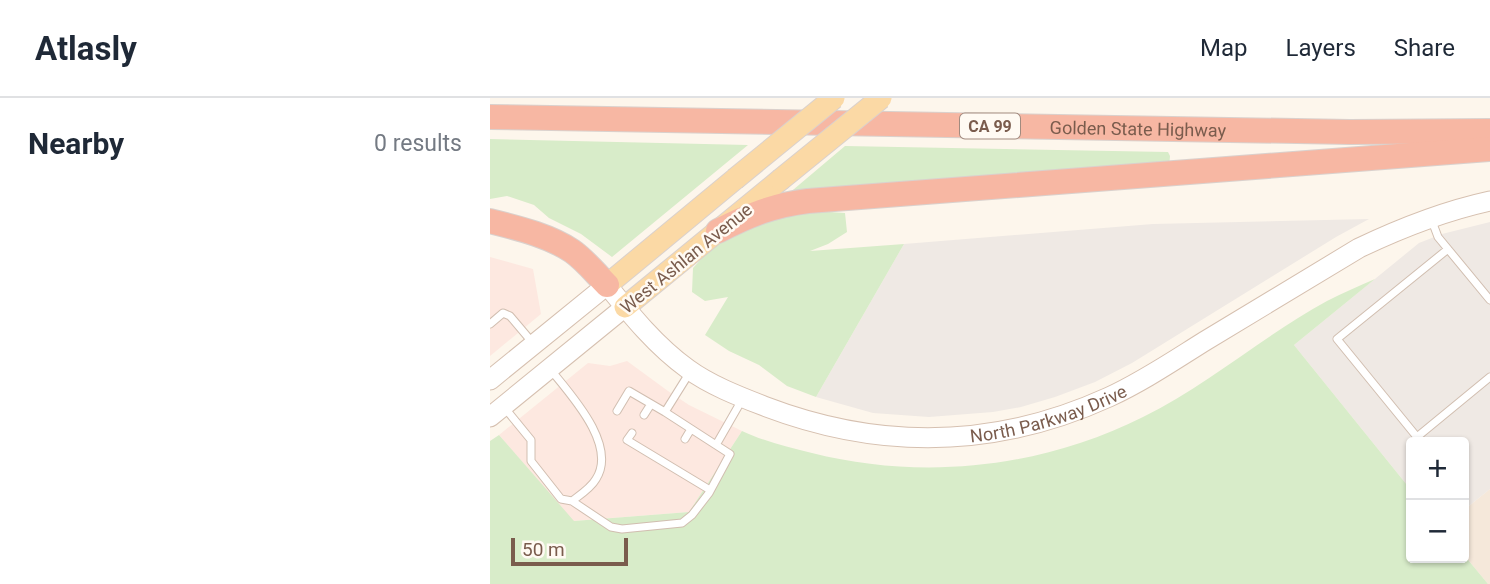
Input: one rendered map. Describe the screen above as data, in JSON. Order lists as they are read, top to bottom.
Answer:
{
  "streets": {
    "highway": ["CA 99", "Golden State Highway"],
    "main road": ["West Ashlan Avenue"],
    "street": ["North Parkway Drive"]
  },
  "crossings": [
    ["West Ashlan Avenue", "North Parkway Drive"]
  ],
  "scale_bar": "50 m",
  "page": {
    "header": "Atlasly",
    "nav": ["Map", "Layers", "Share"],
    "heading": ["Nearby", "0 results"],
    "map_buttons": ["+", "−"],
    "scale": "50 m"
  }
}
